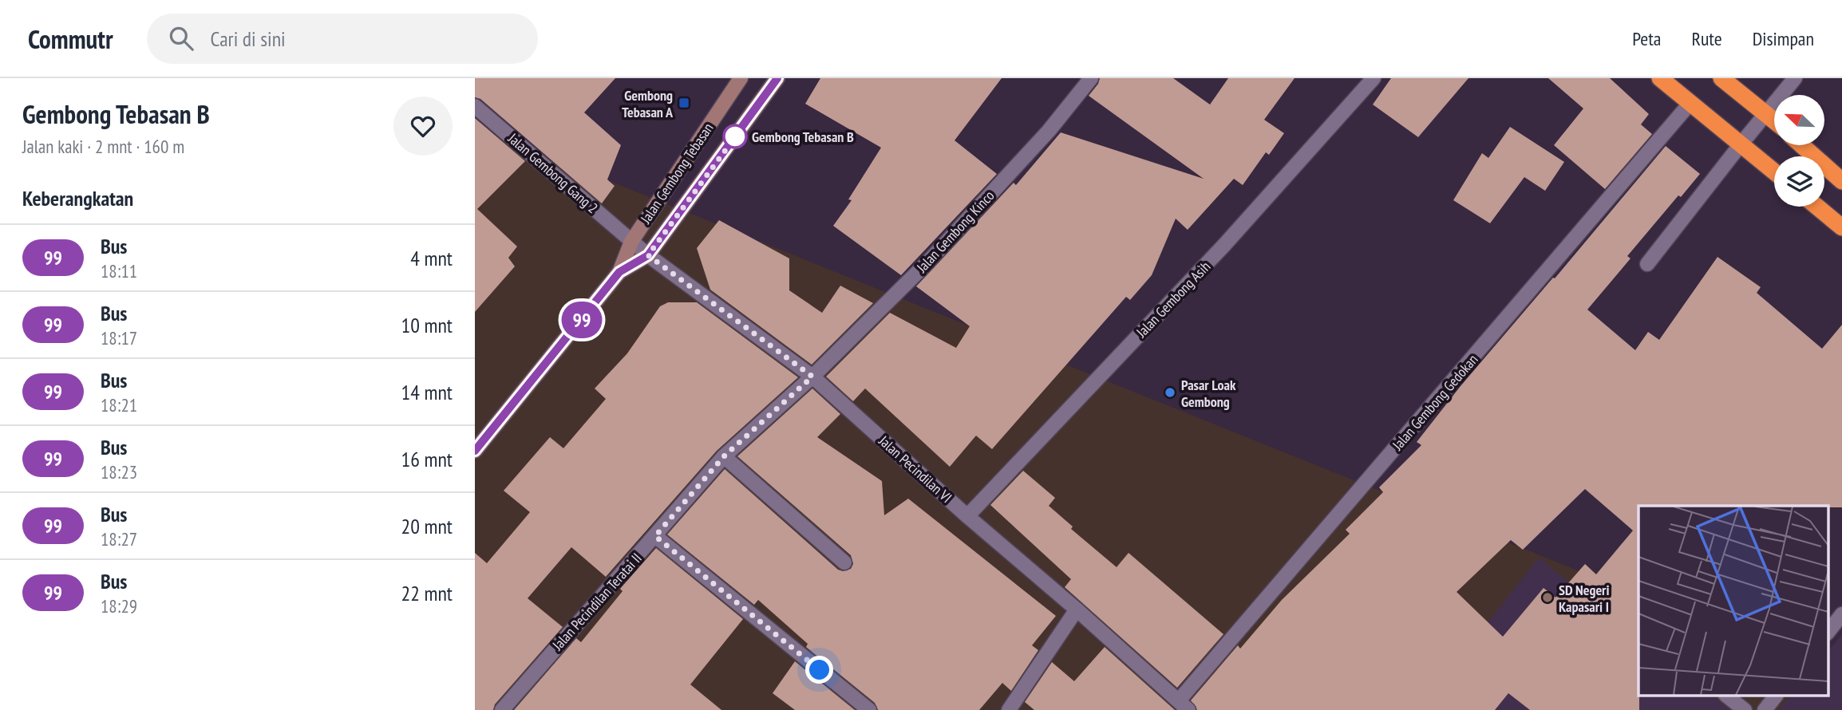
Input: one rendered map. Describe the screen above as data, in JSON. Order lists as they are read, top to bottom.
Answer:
{
  "streets": {
    "street": [
      "Jalan Gembong Gang 2",
      "Jalan Gembong Tebasan",
      "Jalan Gembong Kinco",
      "Jalan Gembong Asih",
      "Jalan Gembong Gedokan",
      "Jalan Pecindilan VI",
      "Jalan Pecindilan Teratai II"
    ]
  },
  "crossings": [
    ["Jalan Gembong Gang 2", "Jalan Gembong Tebasan"],
    ["Jalan Gembong Gang 2", "Jalan Pecindilan VI"],
    ["Jalan Gembong Tebasan", "Jalan Pecindilan VI"],
    ["Jalan Gembong Kinco", "Jalan Pecindilan VI"],
    ["Jalan Gembong Kinco", "Jalan Pecindilan Teratai II"],
    ["Jalan Gembong Asih", "Jalan Pecindilan VI"],
    ["Jalan Gembong Gedokan", "Jalan Pecindilan VI"],
    ["Jalan Pecindilan VI", "Jalan Pecindilan Teratai II"]
  ],
  "places": {
    "transit": ["Gembong Tebasan A"],
    "other": ["Gembong Tebasan B", "Pasar Loak Gembong", "SD Negeri Kapasari I"]
  },
  "lines": ["bus line 99"],
  "north": "top left",
  "page": {
    "header": "Commutr",
    "search": "Cari di sini",
    "nav": ["Peta", "Rute", "Disimpan"],
    "heading": [
      ["Gembong Tebasan B", "Jalan kaki · 2 mnt · 160 m"],
      "Keberangkatan"
    ],
    "on_map": "99",
    "list": [
      {
        "mark": "99",
        "name": "Bus",
        "note": "18:11",
        "value": "4 mnt"
      },
      {
        "mark": "99",
        "name": "Bus",
        "note": "18:17",
        "value": "10 mnt"
      },
      {
        "mark": "99",
        "name": "Bus",
        "note": "18:21",
        "value": "14 mnt"
      },
      {
        "mark": "99",
        "name": "Bus",
        "note": "18:23",
        "value": "16 mnt"
      },
      {
        "mark": "99",
        "name": "Bus",
        "note": "18:27",
        "value": "20 mnt"
      },
      {
        "mark": "99",
        "name": "Bus",
        "note": "18:29",
        "value": "22 mnt"
      }
    ]
  }
}
